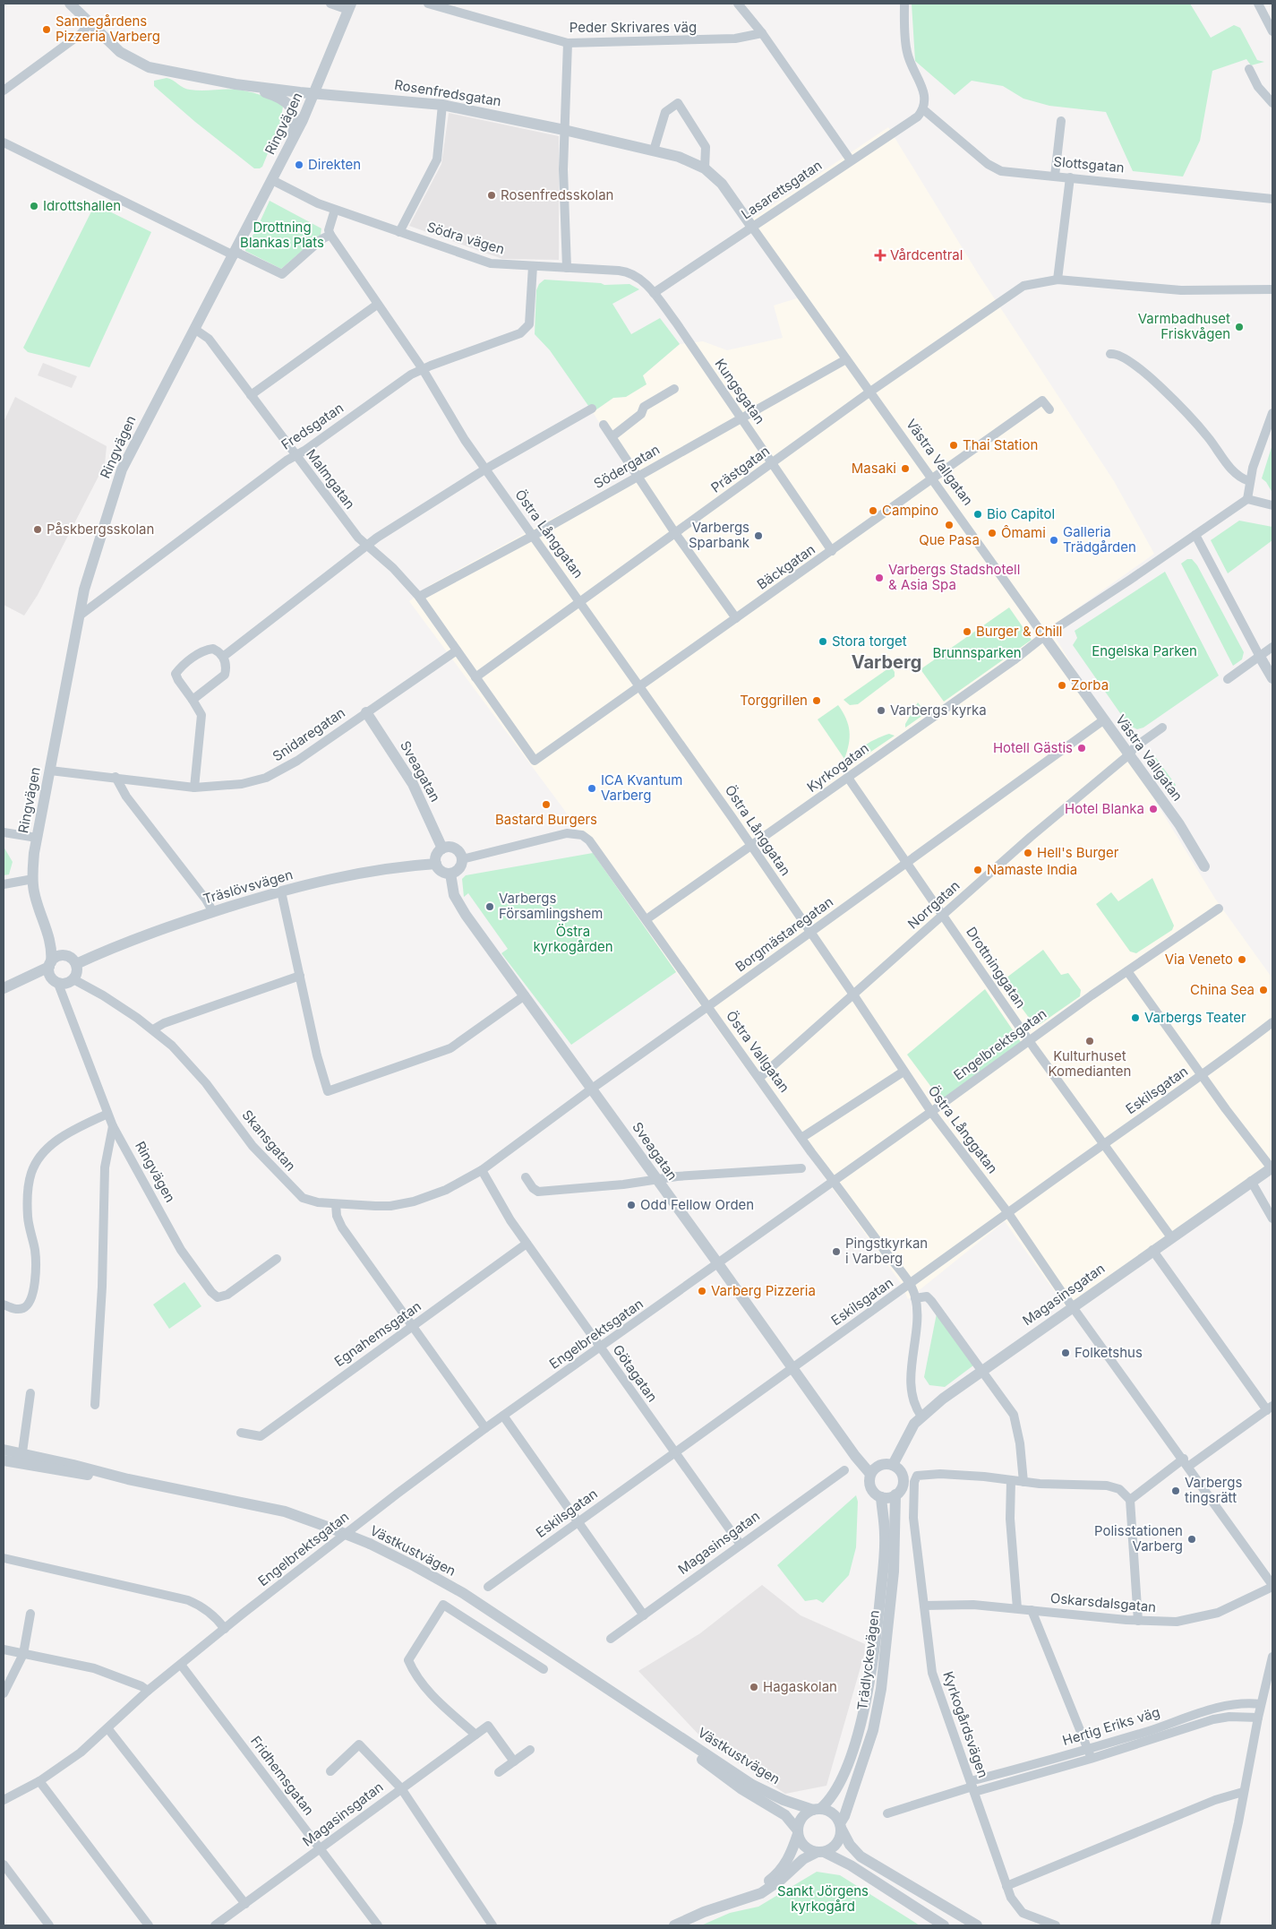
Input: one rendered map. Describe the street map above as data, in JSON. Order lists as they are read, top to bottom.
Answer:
{
  "streets": {
    "street": [
      "Peder Skrivares väg",
      "Rosenfredsgatan",
      "Ringvägen",
      "Slottsgatan",
      "Lasarettsgatan",
      "Södra vägen",
      "Kungsgatan",
      "Fredsgatan",
      "Västra Vallgatan",
      "Södergatan",
      "Prästgatan",
      "Malmgatan",
      "Östra Långgatan",
      "Bäckgatan",
      "Snidaregatan",
      "Kyrkogatan",
      "Sveagatan",
      "Träslövsvägen",
      "Norrgatan",
      "Borgmästaregatan",
      "Drottninggatan",
      "Engelbrektsgatan",
      "Östra Vallgatan",
      "Eskilsgatan",
      "Skansgatan",
      "Magasinsgatan",
      "Egnahemsgatan",
      "Götagatan",
      "Västkustvägen",
      "Oskarsdalsgatan",
      "Trädlyckevägen",
      "Kyrkogårdsvägen",
      "Hertig Eriks väg",
      "Fridhemsgatan"
    ]
  },
  "crossings": [
    ["Rosenfredsgatan", "Ringvägen"],
    ["Rosenfredsgatan", "Västra Vallgatan"],
    ["Ringvägen", "Södra vägen"],
    ["Ringvägen", "Fredsgatan"],
    ["Ringvägen", "Malmgatan"],
    ["Ringvägen", "Snidaregatan"],
    ["Ringvägen", "Träslövsvägen"],
    ["Ringvägen", "Skansgatan"],
    ["Slottsgatan", "Lasarettsgatan"],
    ["Lasarettsgatan", "Södra vägen"],
    ["Lasarettsgatan", "Kungsgatan"],
    ["Lasarettsgatan", "Västra Vallgatan"],
    ["Södra vägen", "Kungsgatan"],
    ["Södra vägen", "Fredsgatan"],
    ["Kungsgatan", "Södergatan"],
    ["Kungsgatan", "Prästgatan"],
    ["Kungsgatan", "Bäckgatan"],
    ["Fredsgatan", "Malmgatan"],
    ["Fredsgatan", "Östra Långgatan"],
    ["Västra Vallgatan", "Södergatan"],
    ["Västra Vallgatan", "Prästgatan"],
    ["Västra Vallgatan", "Bäckgatan"],
    ["Västra Vallgatan", "Kyrkogatan"],
    ["Västra Vallgatan", "Norrgatan"],
    ["Västra Vallgatan", "Borgmästaregatan"],
    ["Södergatan", "Malmgatan"],
    ["Södergatan", "Östra Långgatan"],
    ["Prästgatan", "Östra Långgatan"],
    ["Prästgatan", "Bäckgatan"],
    ["Östra Långgatan", "Bäckgatan"],
    ["Östra Långgatan", "Kyrkogatan"],
    ["Östra Långgatan", "Norrgatan"],
    ["Östra Långgatan", "Borgmästaregatan"],
    ["Östra Långgatan", "Engelbrektsgatan"],
    ["Östra Långgatan", "Eskilsgatan"],
    ["Östra Långgatan", "Magasinsgatan"],
    ["Östra Långgatan", "Oskarsdalsgatan"],
    ["Snidaregatan", "Sveagatan"],
    ["Kyrkogatan", "Drottninggatan"],
    ["Kyrkogatan", "Östra Vallgatan"],
    ["Sveagatan", "Träslövsvägen"],
    ["Sveagatan", "Borgmästaregatan"],
    ["Sveagatan", "Engelbrektsgatan"],
    ["Sveagatan", "Östra Vallgatan"],
    ["Sveagatan", "Eskilsgatan"],
    ["Sveagatan", "Trädlyckevägen"],
    ["Träslövsvägen", "Östra Vallgatan"],
    ["Träslövsvägen", "Skansgatan"],
    ["Norrgatan", "Drottninggatan"],
    ["Norrgatan", "Östra Vallgatan"],
    ["Borgmästaregatan", "Drottninggatan"],
    ["Borgmästaregatan", "Östra Vallgatan"],
    ["Borgmästaregatan", "Skansgatan"],
    ["Borgmästaregatan", "Götagatan"],
    ["Drottninggatan", "Engelbrektsgatan"],
    ["Drottninggatan", "Eskilsgatan"],
    ["Drottninggatan", "Magasinsgatan"],
    ["Engelbrektsgatan", "Östra Vallgatan"],
    ["Engelbrektsgatan", "Götagatan"],
    ["Engelbrektsgatan", "Fridhemsgatan"],
    ["Östra Vallgatan", "Eskilsgatan"],
    ["Eskilsgatan", "Götagatan"],
    ["Skansgatan", "Götagatan"],
    ["Magasinsgatan", "Götagatan"],
    ["Magasinsgatan", "Trädlyckevägen"],
    ["Magasinsgatan", "Fridhemsgatan"],
    ["Egnahemsgatan", "Götagatan"],
    ["Västkustvägen", "Trädlyckevägen"],
    ["Oskarsdalsgatan", "Kyrkogårdsvägen"],
    ["Kyrkogårdsvägen", "Hertig Eriks väg"]
  ],
  "districts": ["Varberg"],
  "parks": [
    "Drottning Blankas Plats",
    "Engelska Parken",
    "Brunnsparken",
    "Östra kyrkogården",
    "Sankt Jörgens kyrkogård"
  ],
  "places": {
    "other": [
      "Sannegårdens Pizzeria Varberg",
      "Direkten",
      "Rosenfredsskolan",
      "Idrottshallen",
      "Varmbadhuset Friskvågen",
      "Thai Station",
      "Masaki",
      "Campino",
      "Bio Capitol",
      "Que Pasa",
      "Påskbergsskolan",
      "Ômami",
      "Varbergs Sparbank",
      "Galleria Trädgården",
      "Varbergs Stadshotell & Asia Spa",
      "Burger & Chill",
      "Stora torget",
      "Zorba",
      "Torggrillen",
      "Varbergs kyrka",
      "Hotell Gästis",
      "ICA Kvantum Varberg",
      "Bastard Burgers",
      "Hotel Blanka",
      "Hell's Burger",
      "Namaste India",
      "Varbergs Församlingshem",
      "Via Veneto",
      "China Sea",
      "Varbergs Teater",
      "Kulturhuset Komedianten",
      "Odd Fellow Orden",
      "Pingstkyrkan i Varberg",
      "Varberg Pizzeria",
      "Folketshus",
      "Varbergs tingsrätt",
      "Polisstationen Varberg",
      "Hagaskolan"
    ],
    "health": ["Vårdcentral"]
  }
}
